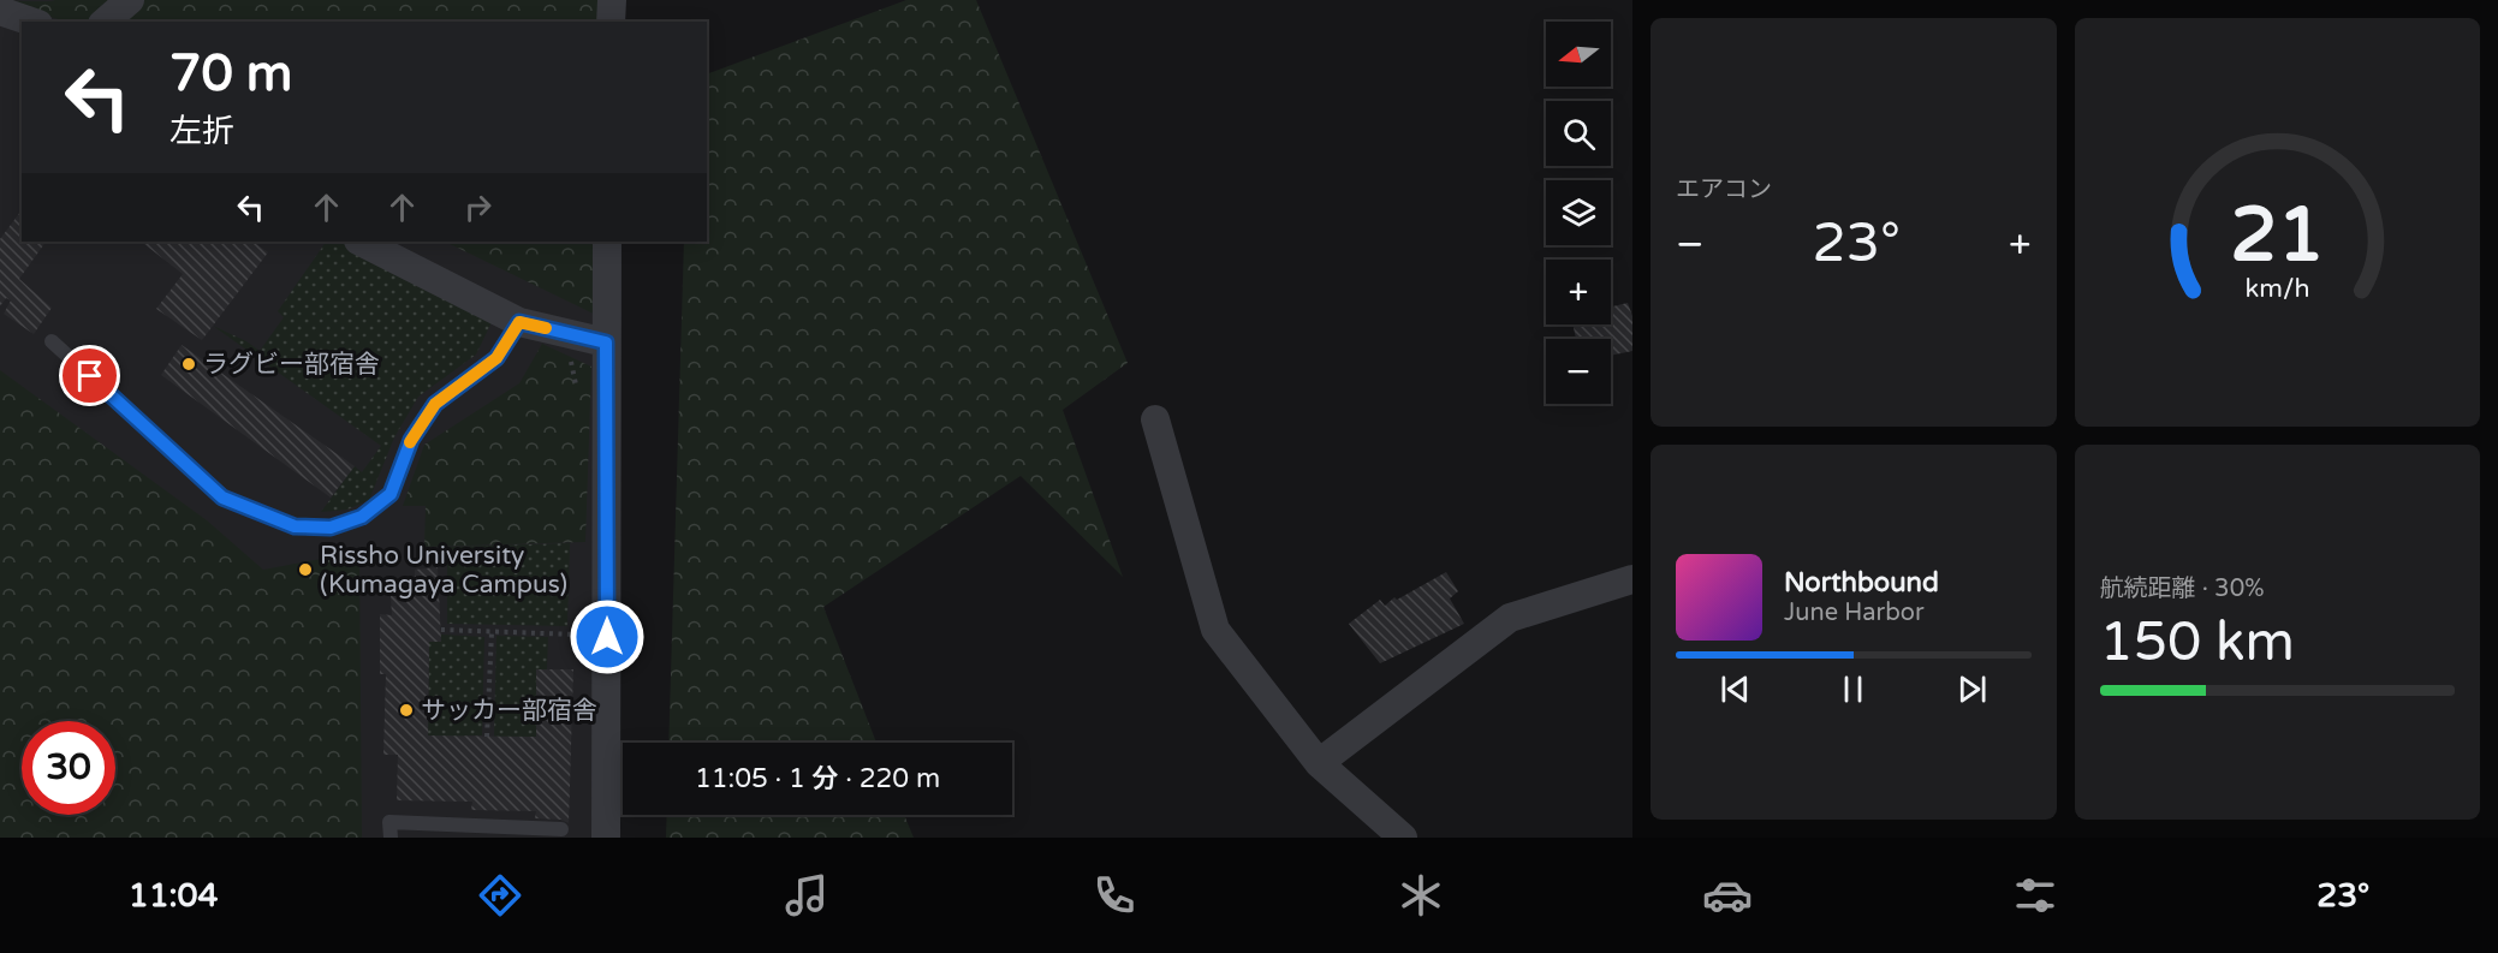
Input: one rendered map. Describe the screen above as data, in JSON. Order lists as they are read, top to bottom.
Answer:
{
  "places": ["ラグビー部宿舎", "Rissho University (Kumagaya Campus)", "サッカー部宿舎"],
  "north": "left",
  "page": {
    "tile": [
      "エアコン",
      ["航続距離 · 30%", "150 km"]
    ],
    "map_buttons": ["+", "−"],
    "turn": ["70 m", "左折"],
    "heat": ["−", "23°", "+"],
    "song": ["Northbound", "June Harbor"],
    "limit": "30",
    "trip": "11:05 · 1 分 · 220 m",
    "tabs": ["11:04", "23°"],
    "gauge": ["21", "km/h"]
  }
}
